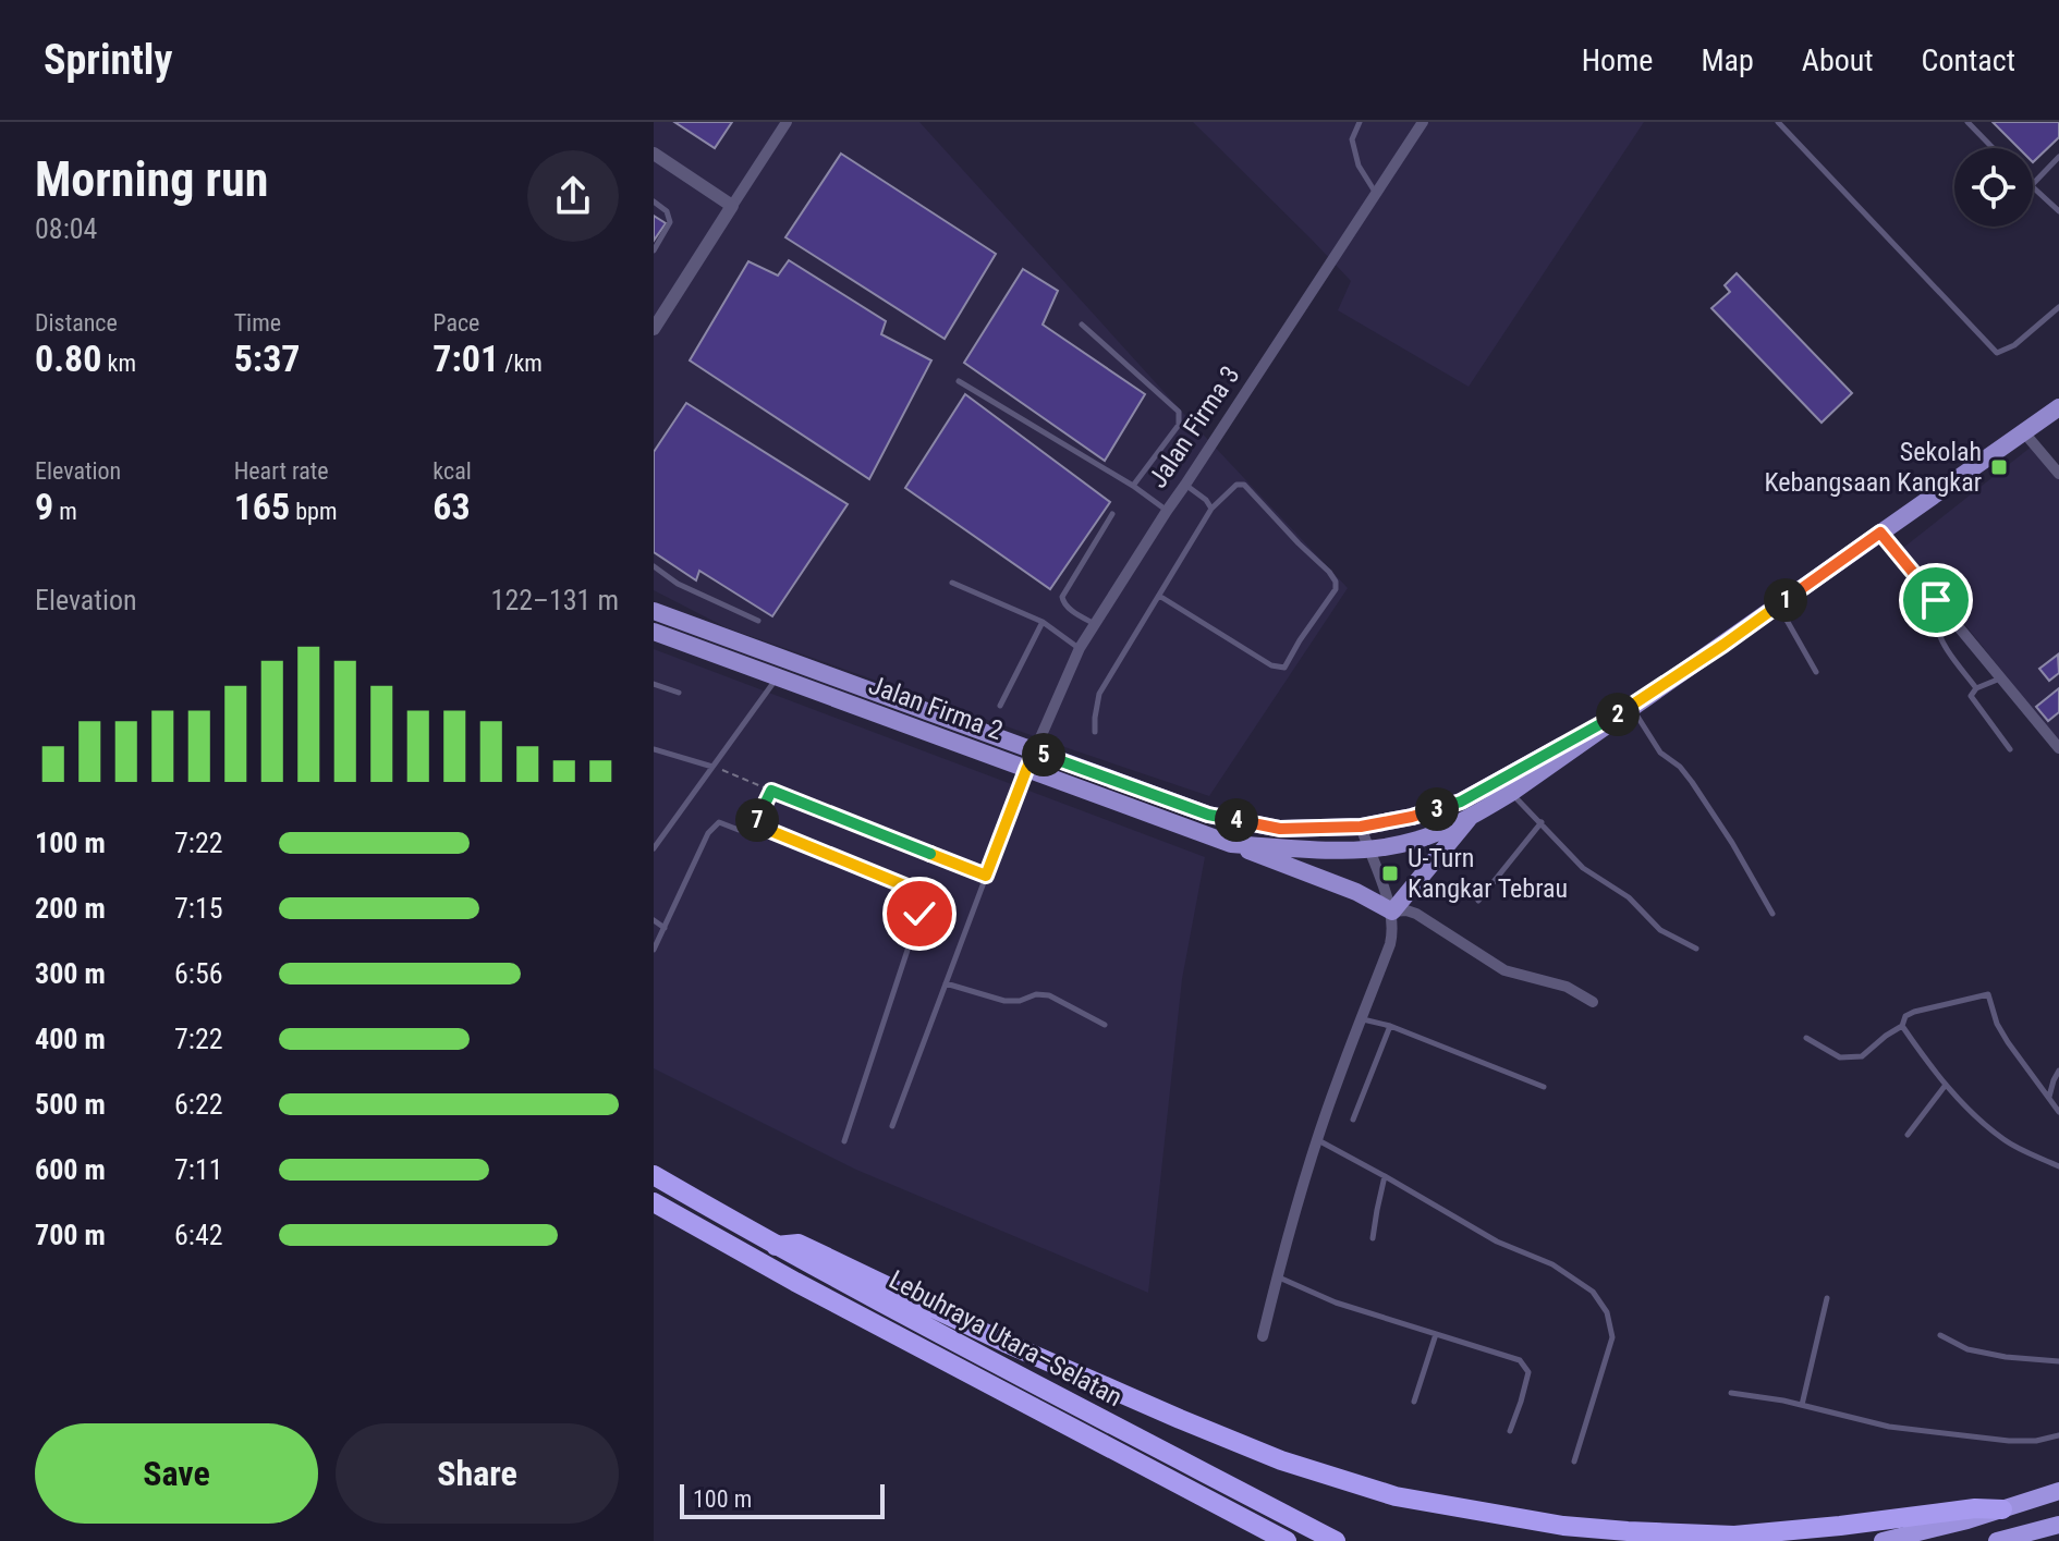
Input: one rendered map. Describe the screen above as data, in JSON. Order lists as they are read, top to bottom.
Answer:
{
  "streets": {
    "highway": ["Lebuhraya Utara–Selatan"],
    "main road": ["Jalan Firma 2"],
    "street": ["Jalan Firma 3"]
  },
  "crossings": [
    ["Jalan Firma 3", "Jalan Firma 2"]
  ],
  "places": {
    "transit": ["Sekolah Kebangsaan Kangkar", "U-Turn Kangkar Tebrau"]
  },
  "scale_bar": "100 m",
  "page": {
    "header": "Sprintly",
    "nav": [
      "Home",
      "Map",
      "About",
      "Contact"
    ],
    "heading": ["Morning run", "08:04"],
    "stats": [
      ["Distance", "0.80 km"],
      ["Time", "5:37"],
      ["Pace", "7:01 /km"],
      ["Elevation", "9 m"],
      ["Heart rate", "165 bpm"],
      ["kcal", "63"]
    ],
    "chart": ["Elevation", "122–131 m"],
    "pins": [
      "1",
      "2",
      "5",
      "3",
      "4",
      "7"
    ],
    "list": [
      {
        "name": "100 m",
        "note": "7:22"
      },
      {
        "name": "200 m",
        "note": "7:15"
      },
      {
        "name": "300 m",
        "note": "6:56"
      },
      {
        "name": "400 m",
        "note": "7:22"
      },
      {
        "name": "500 m",
        "note": "6:22"
      },
      {
        "name": "600 m",
        "note": "7:11"
      },
      {
        "name": "700 m",
        "note": "6:42"
      }
    ],
    "buttons": ["Save", "Share"],
    "scale": "100 m"
  }
}
